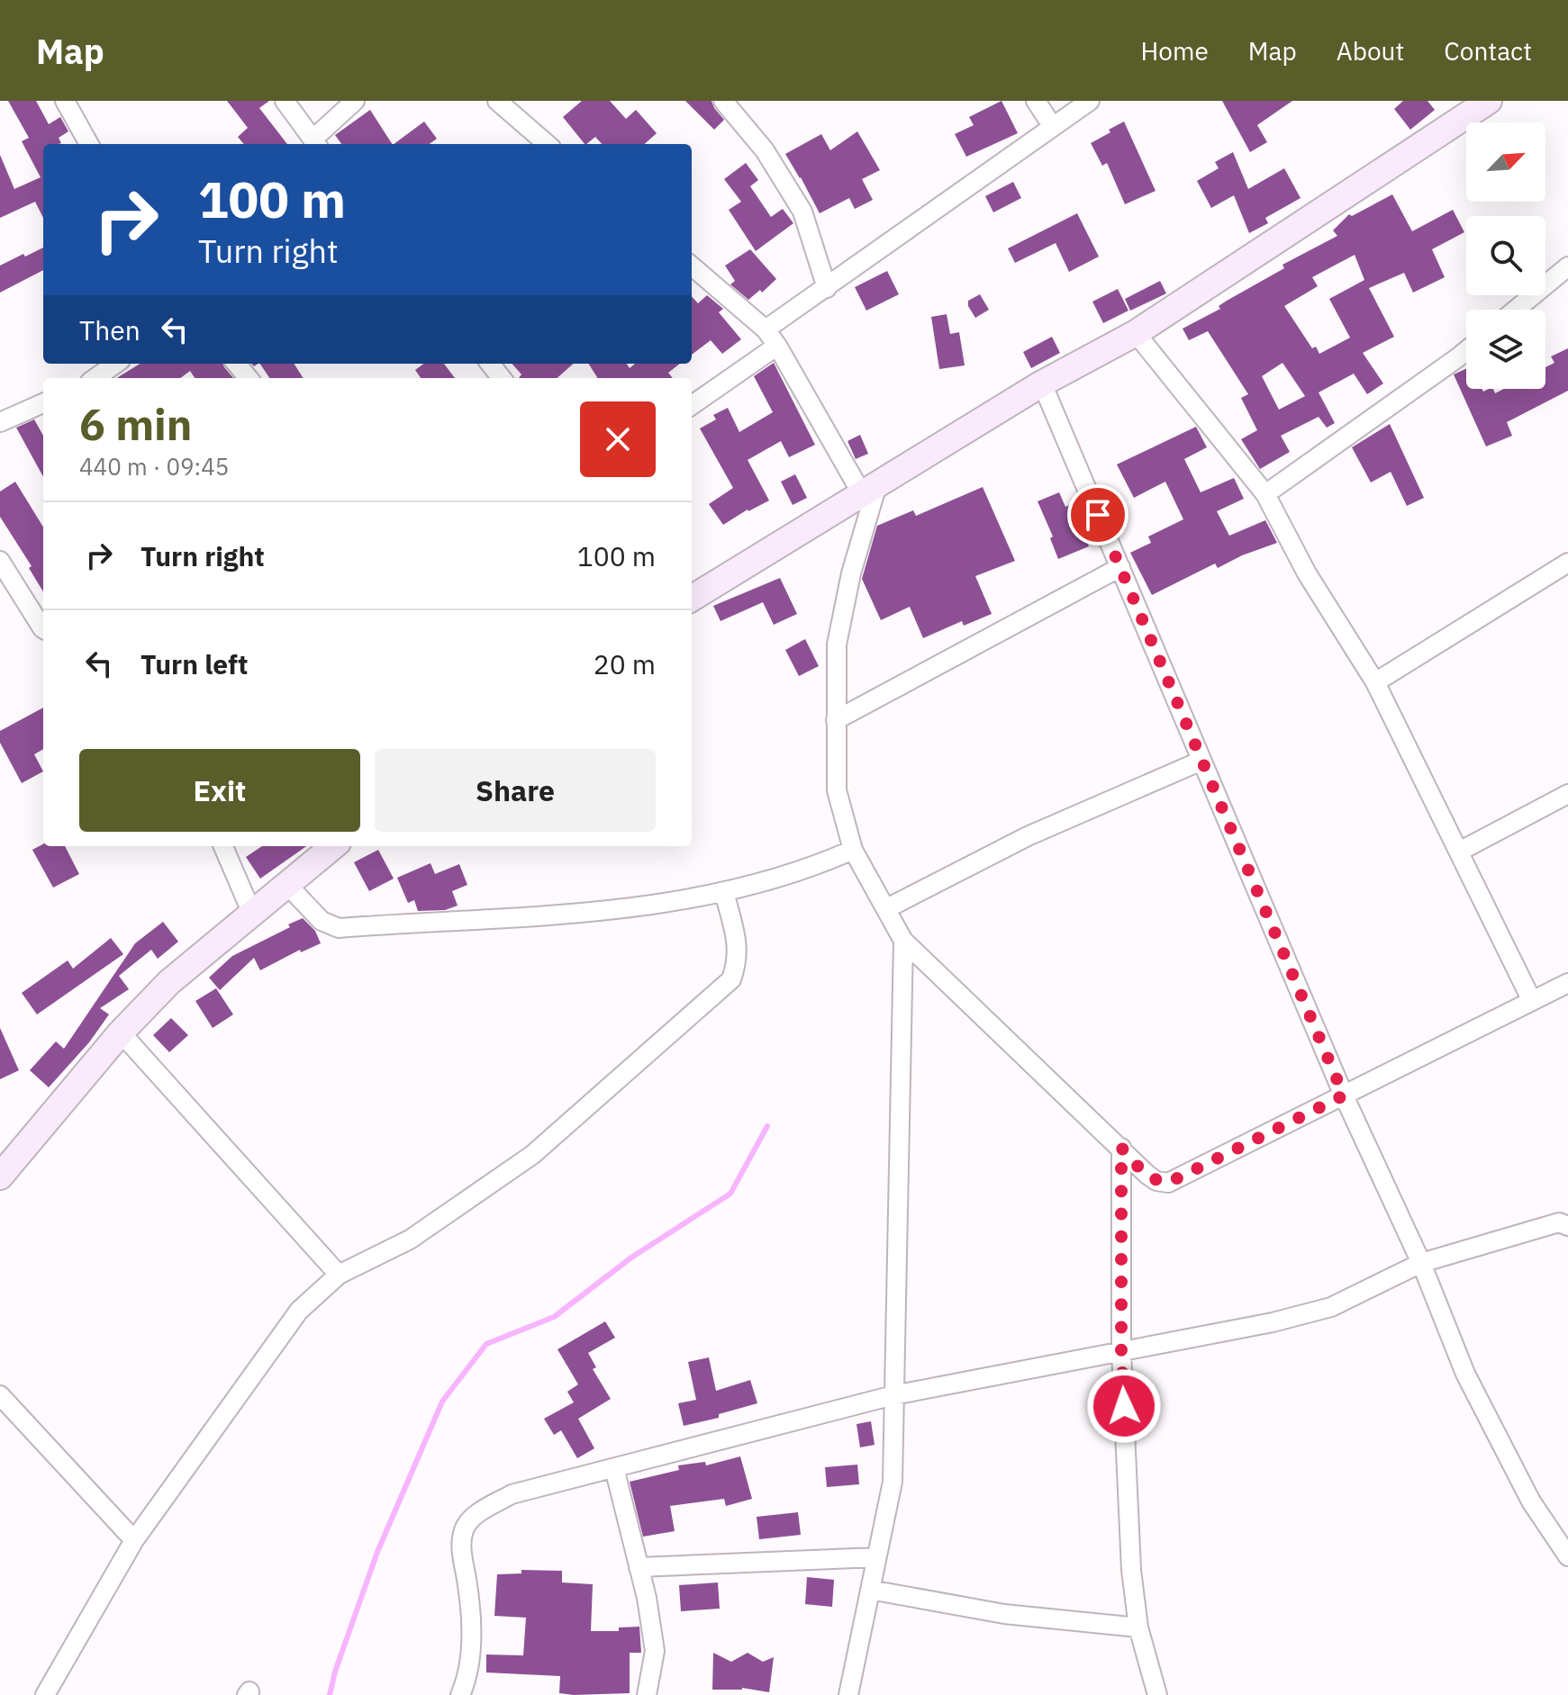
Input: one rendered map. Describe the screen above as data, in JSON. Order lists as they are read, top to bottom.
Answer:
{
  "north": "top right",
  "page": {
    "header": "Map",
    "nav": [
      "Home",
      "Map",
      "About",
      "Contact"
    ],
    "turn": ["100 m", "Turn right"],
    "then": "Then",
    "heading": ["6 min", "440 m · 09:45"],
    "list": [
      {
        "name": "Turn right",
        "value": "100 m"
      },
      {
        "name": "Turn left",
        "value": "20 m"
      }
    ],
    "buttons": ["Exit", "Share"]
  }
}
